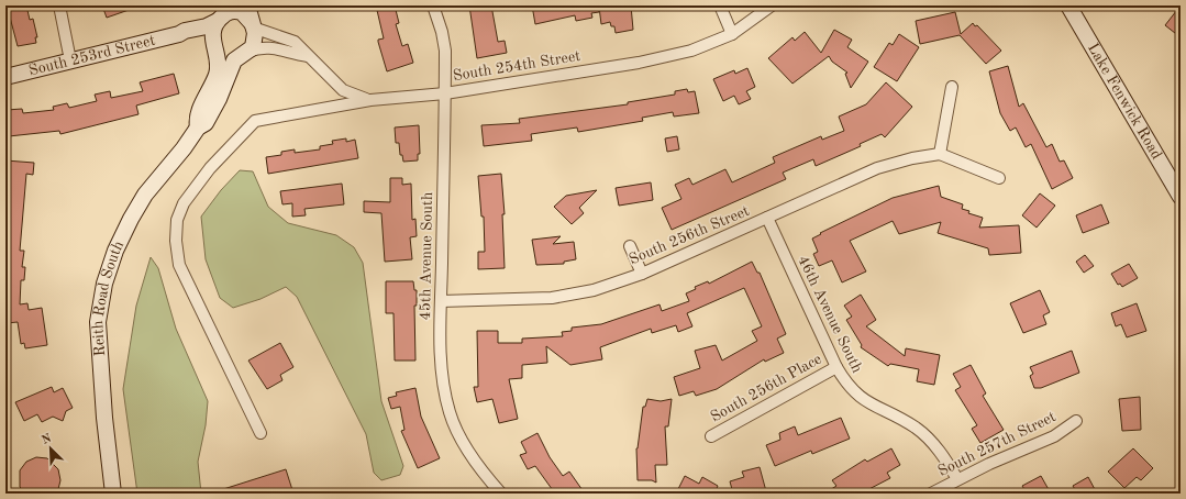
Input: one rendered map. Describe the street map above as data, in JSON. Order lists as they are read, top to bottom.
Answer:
{
  "streets": {
    "main road": ["South 253rd Street", "Lake Fenwick Road", "Reith Road South"],
    "street": [
      "South 254th Street",
      "South 256th Street",
      "45th Avenue South",
      "46th Avenue South",
      "South 256th Place",
      "South 257th Street"
    ]
  },
  "crossings": [
    ["South 253rd Street", "Reith Road South"],
    ["South 254th Street", "45th Avenue South"],
    ["South 256th Street", "45th Avenue South"],
    ["South 256th Street", "46th Avenue South"],
    ["46th Avenue South", "South 256th Place"],
    ["46th Avenue South", "South 257th Street"]
  ],
  "north": "top left"
}
